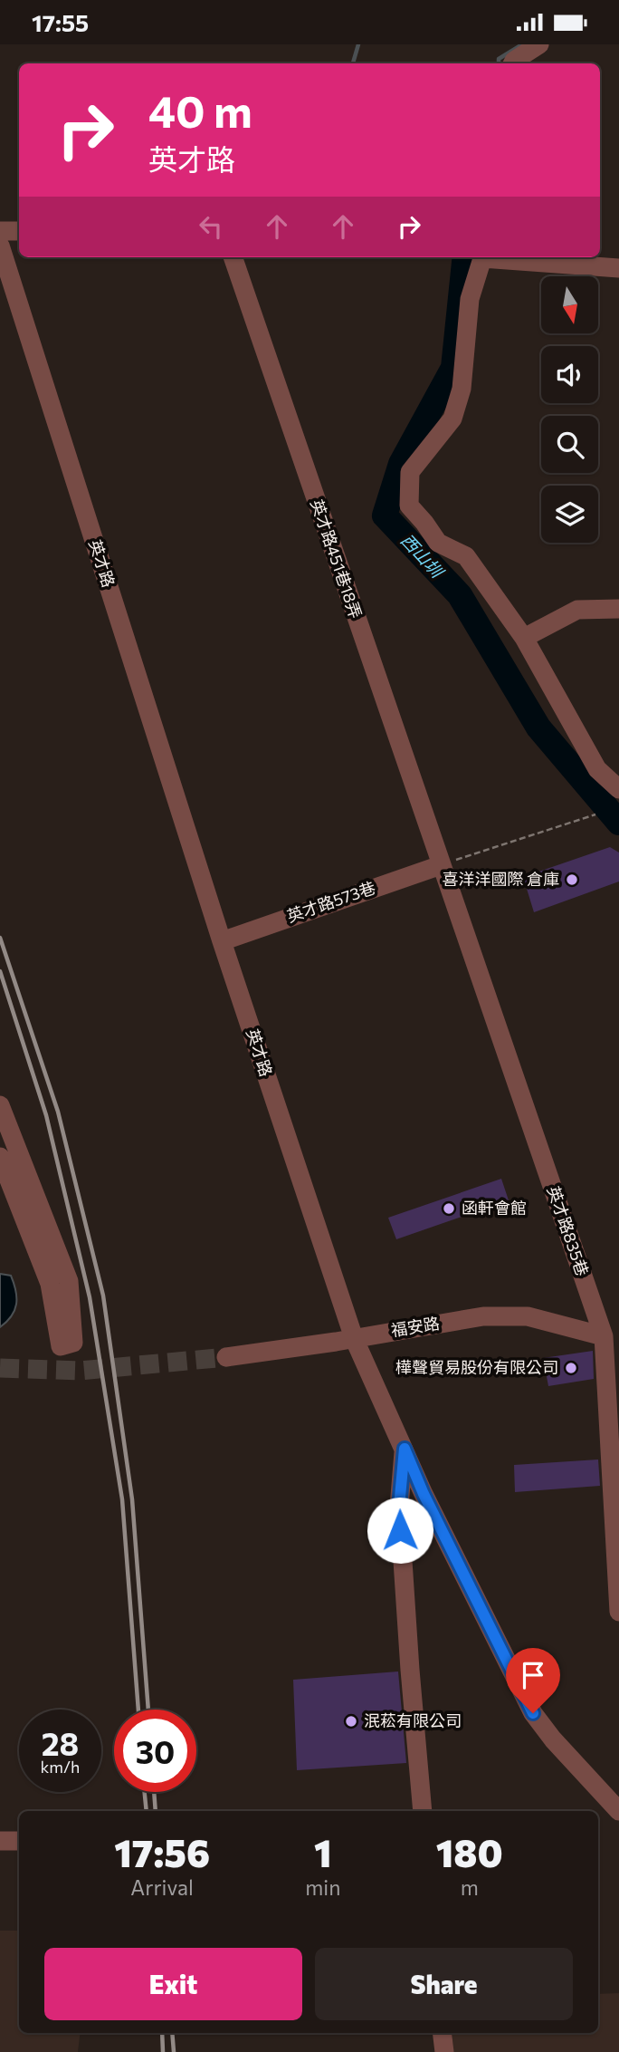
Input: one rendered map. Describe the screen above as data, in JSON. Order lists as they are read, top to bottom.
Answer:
{
  "streets": {
    "street": [
      "英才路451巷18弄",
      "英才路",
      "英才路573巷",
      "英才路835巷",
      "福安路"
    ]
  },
  "crossings": [
    ["英才路451巷18弄", "英才路573巷"],
    ["英才路451巷18弄", "英才路835巷"],
    ["英才路", "英才路573巷"],
    ["英才路", "福安路"],
    ["英才路573巷", "英才路835巷"],
    ["英才路835巷", "福安路"]
  ],
  "water": ["西山圳"],
  "places": [
    "喜洋洋國際 倉庫",
    "函軒會館",
    "樺聲貿易股份有限公司",
    "泯菘有限公司"
  ],
  "north": "bottom",
  "page": {
    "status": "17:55",
    "turn": ["40 m", "英才路"],
    "speed": "28 km/h",
    "limit": "30",
    "eta": [
      "17:56",
      "Arrival",
      "1",
      "min",
      "180",
      "m"
    ],
    "buttons": ["Exit", "Share"]
  }
}
